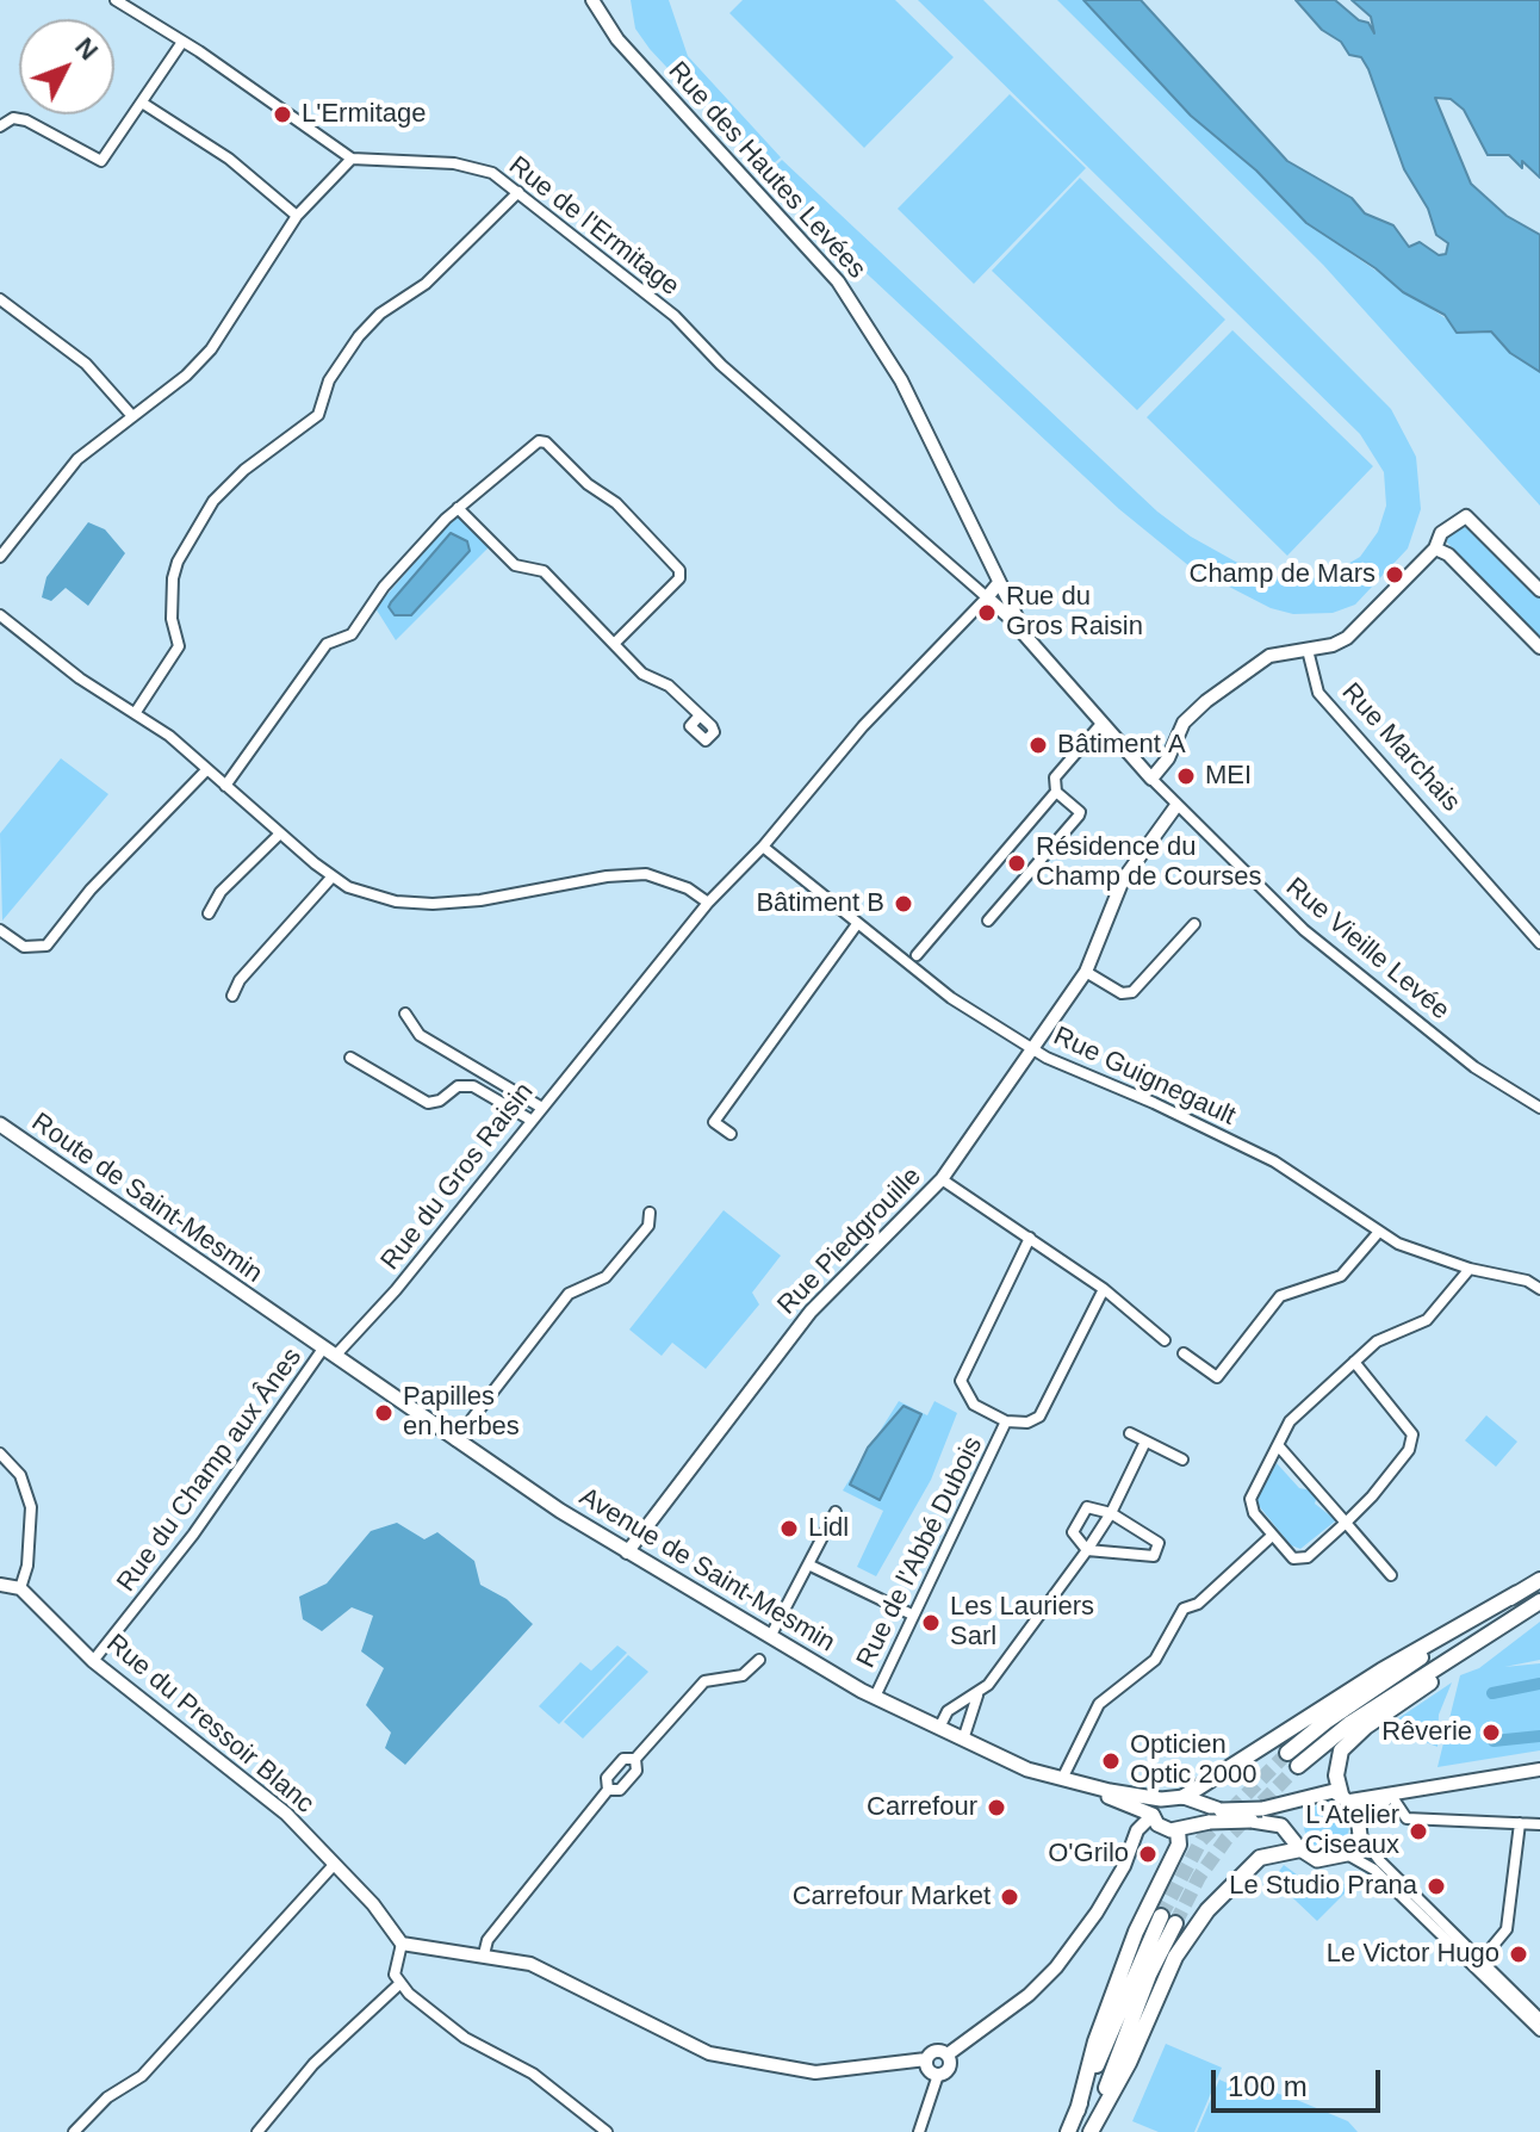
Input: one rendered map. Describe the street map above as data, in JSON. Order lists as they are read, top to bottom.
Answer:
{
  "streets": {
    "main road": ["Route de Saint-Mesmin", "Avenue de Saint-Mesmin"],
    "street": [
      "Rue des Hautes Levées",
      "Rue de l'Ermitage",
      "Rue Marchais",
      "Rue Vieille Levée",
      "Rue Guignegault",
      "Rue du Gros Raisin",
      "Rue Piedgrouille",
      "Rue du Champ aux Ânes",
      "Rue de l'Abbé Dubois",
      "Rue du Pressoir Blanc"
    ]
  },
  "crossings": [
    ["Rue des Hautes Levées", "Rue Vieille Levée"],
    ["Rue de l'Ermitage", "Rue Vieille Levée"],
    ["Rue de l'Ermitage", "Rue du Gros Raisin"],
    ["Rue Vieille Levée", "Rue du Gros Raisin"],
    ["Rue Vieille Levée", "Rue Piedgrouille"],
    ["Rue Guignegault", "Rue du Gros Raisin"],
    ["Rue Guignegault", "Rue Piedgrouille"],
    ["Rue du Gros Raisin", "Rue du Champ aux Ânes"],
    ["Rue du Gros Raisin", "Avenue de Saint-Mesmin"],
    ["Route de Saint-Mesmin", "Avenue de Saint-Mesmin"],
    ["Rue Piedgrouille", "Avenue de Saint-Mesmin"],
    ["Rue du Champ aux Ânes", "Avenue de Saint-Mesmin"],
    ["Rue du Champ aux Ânes", "Rue du Pressoir Blanc"],
    ["Rue de l'Abbé Dubois", "Avenue de Saint-Mesmin"]
  ],
  "places": [
    "L'Ermitage",
    "Champ de Mars",
    "Rue du Gros Raisin",
    "Bâtiment A",
    "MEI",
    "Résidence du Champ de Courses",
    "Bâtiment B",
    "Papilles en herbes",
    "Lidl",
    "Les Lauriers Sarl",
    "Rêverie",
    "Opticien Optic 2000",
    "Carrefour",
    "L'Atelier Ciseaux",
    "O'Grilo",
    "Le Studio Prana",
    "Carrefour Market",
    "Le Victor Hugo"
  ],
  "scale_bar": "100 m",
  "north": "top right"
}
